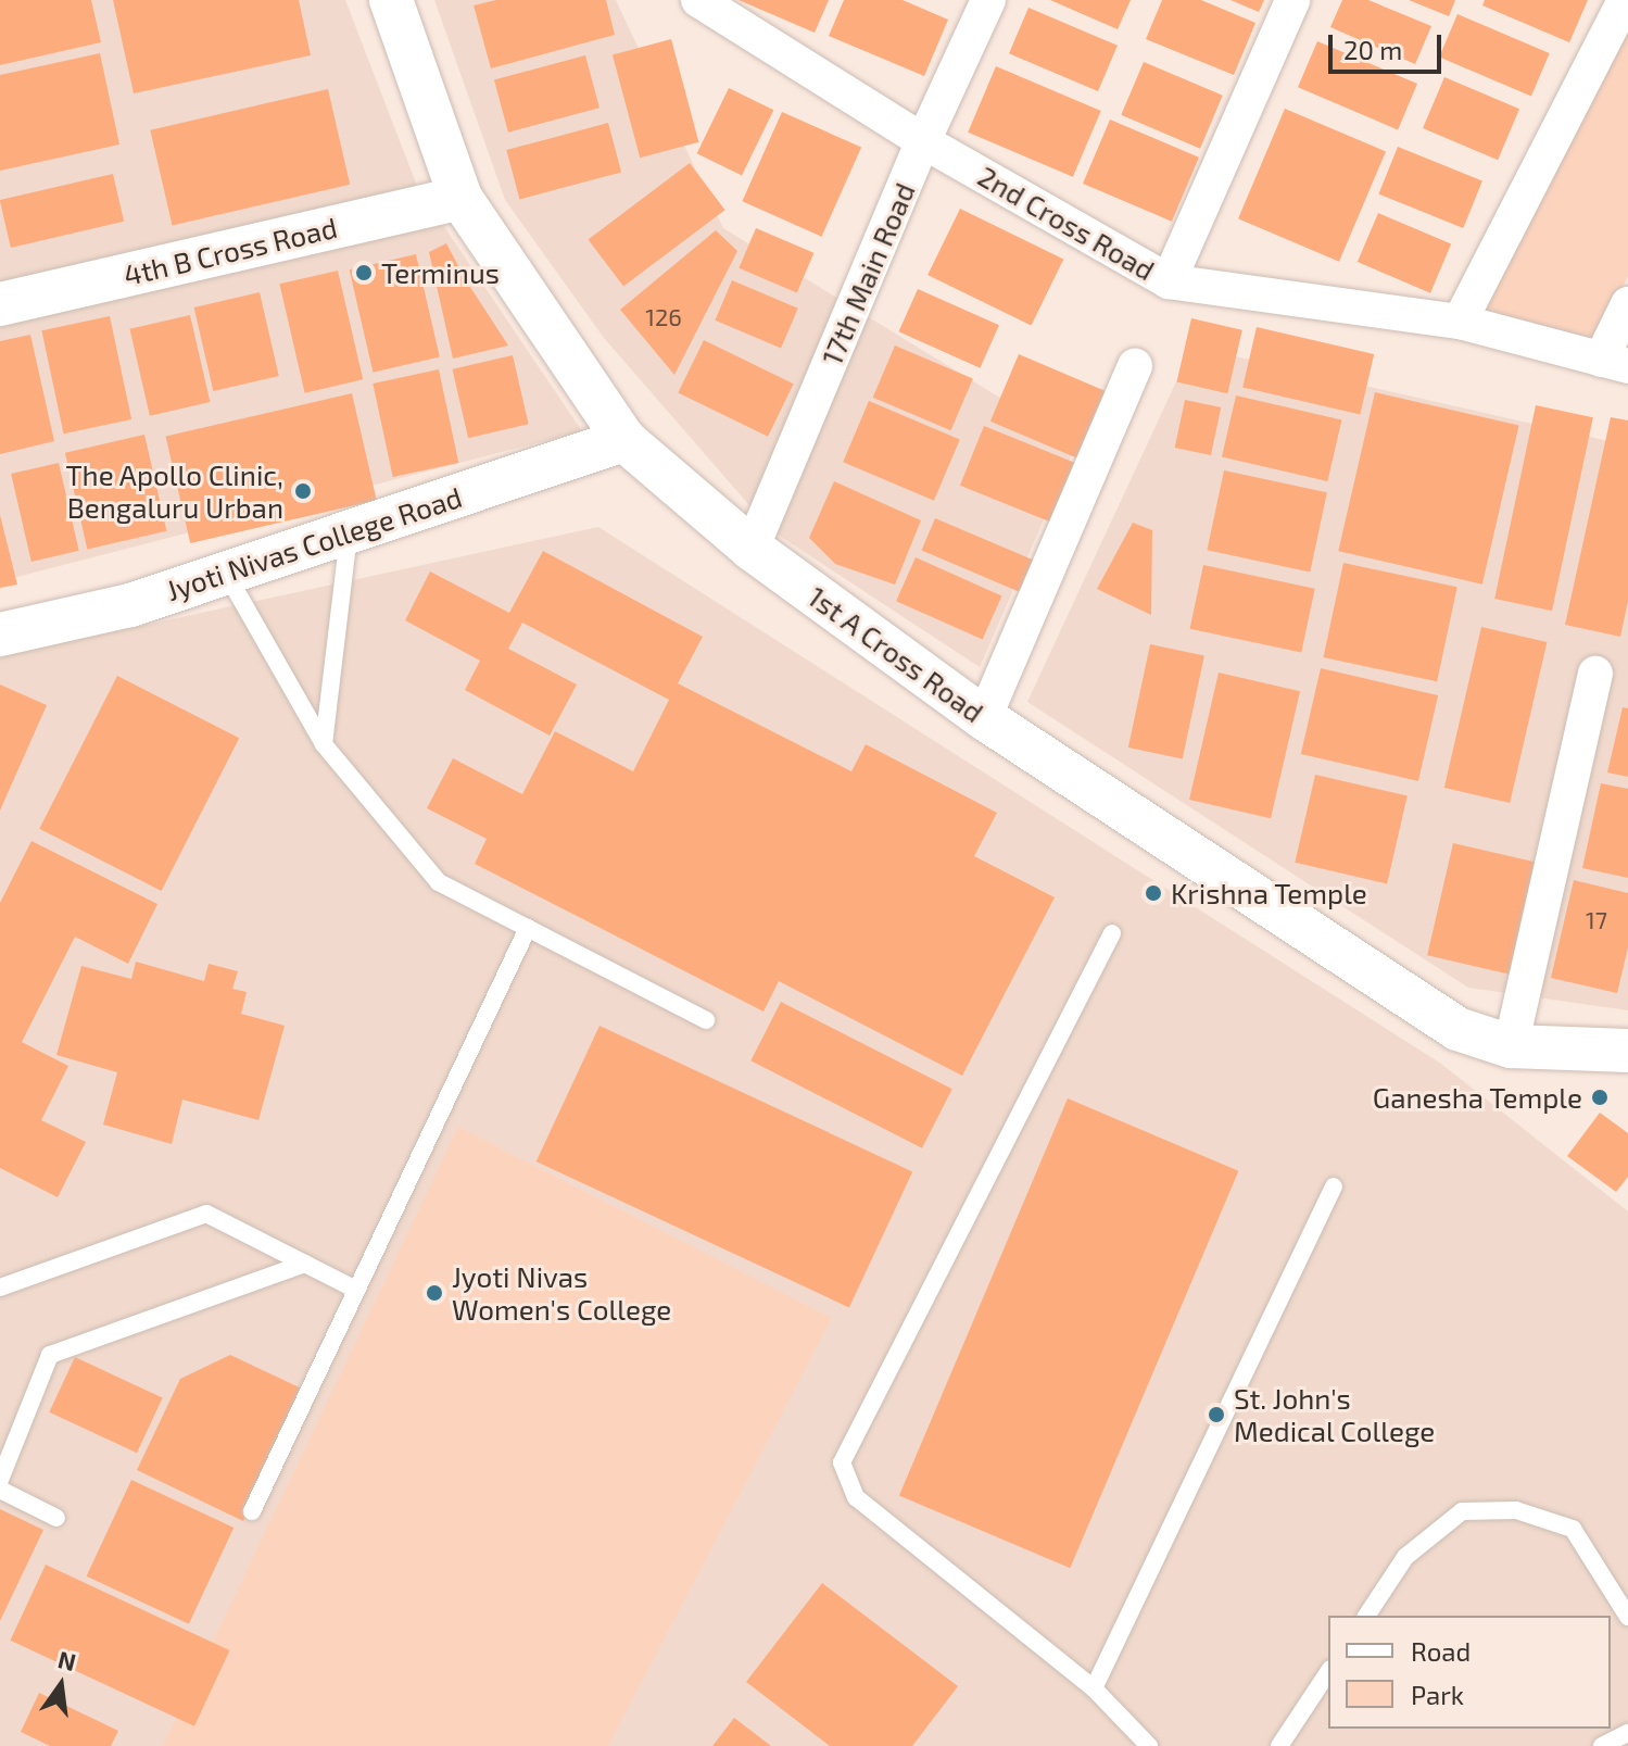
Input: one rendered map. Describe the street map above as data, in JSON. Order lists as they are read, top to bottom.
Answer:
{
  "streets": {
    "street": [
      "2nd Cross Road",
      "4th B Cross Road",
      "17th Main Road",
      "Jyoti Nivas College Road",
      "1st A Cross Road"
    ]
  },
  "crossings": [
    ["2nd Cross Road", "17th Main Road"],
    ["4th B Cross Road", "1st A Cross Road"],
    ["17th Main Road", "1st A Cross Road"],
    ["Jyoti Nivas College Road", "1st A Cross Road"]
  ],
  "places": [
    "Terminus",
    "The Apollo Clinic, Bengaluru Urban",
    "Krishna Temple",
    "Ganesha Temple",
    "Jyoti Nivas Women's College",
    "St. John's Medical College"
  ],
  "house_numbers": ["126", "17"],
  "legend": ["Road", "Park"],
  "scale_bar": "20 m",
  "north": "top"
}
